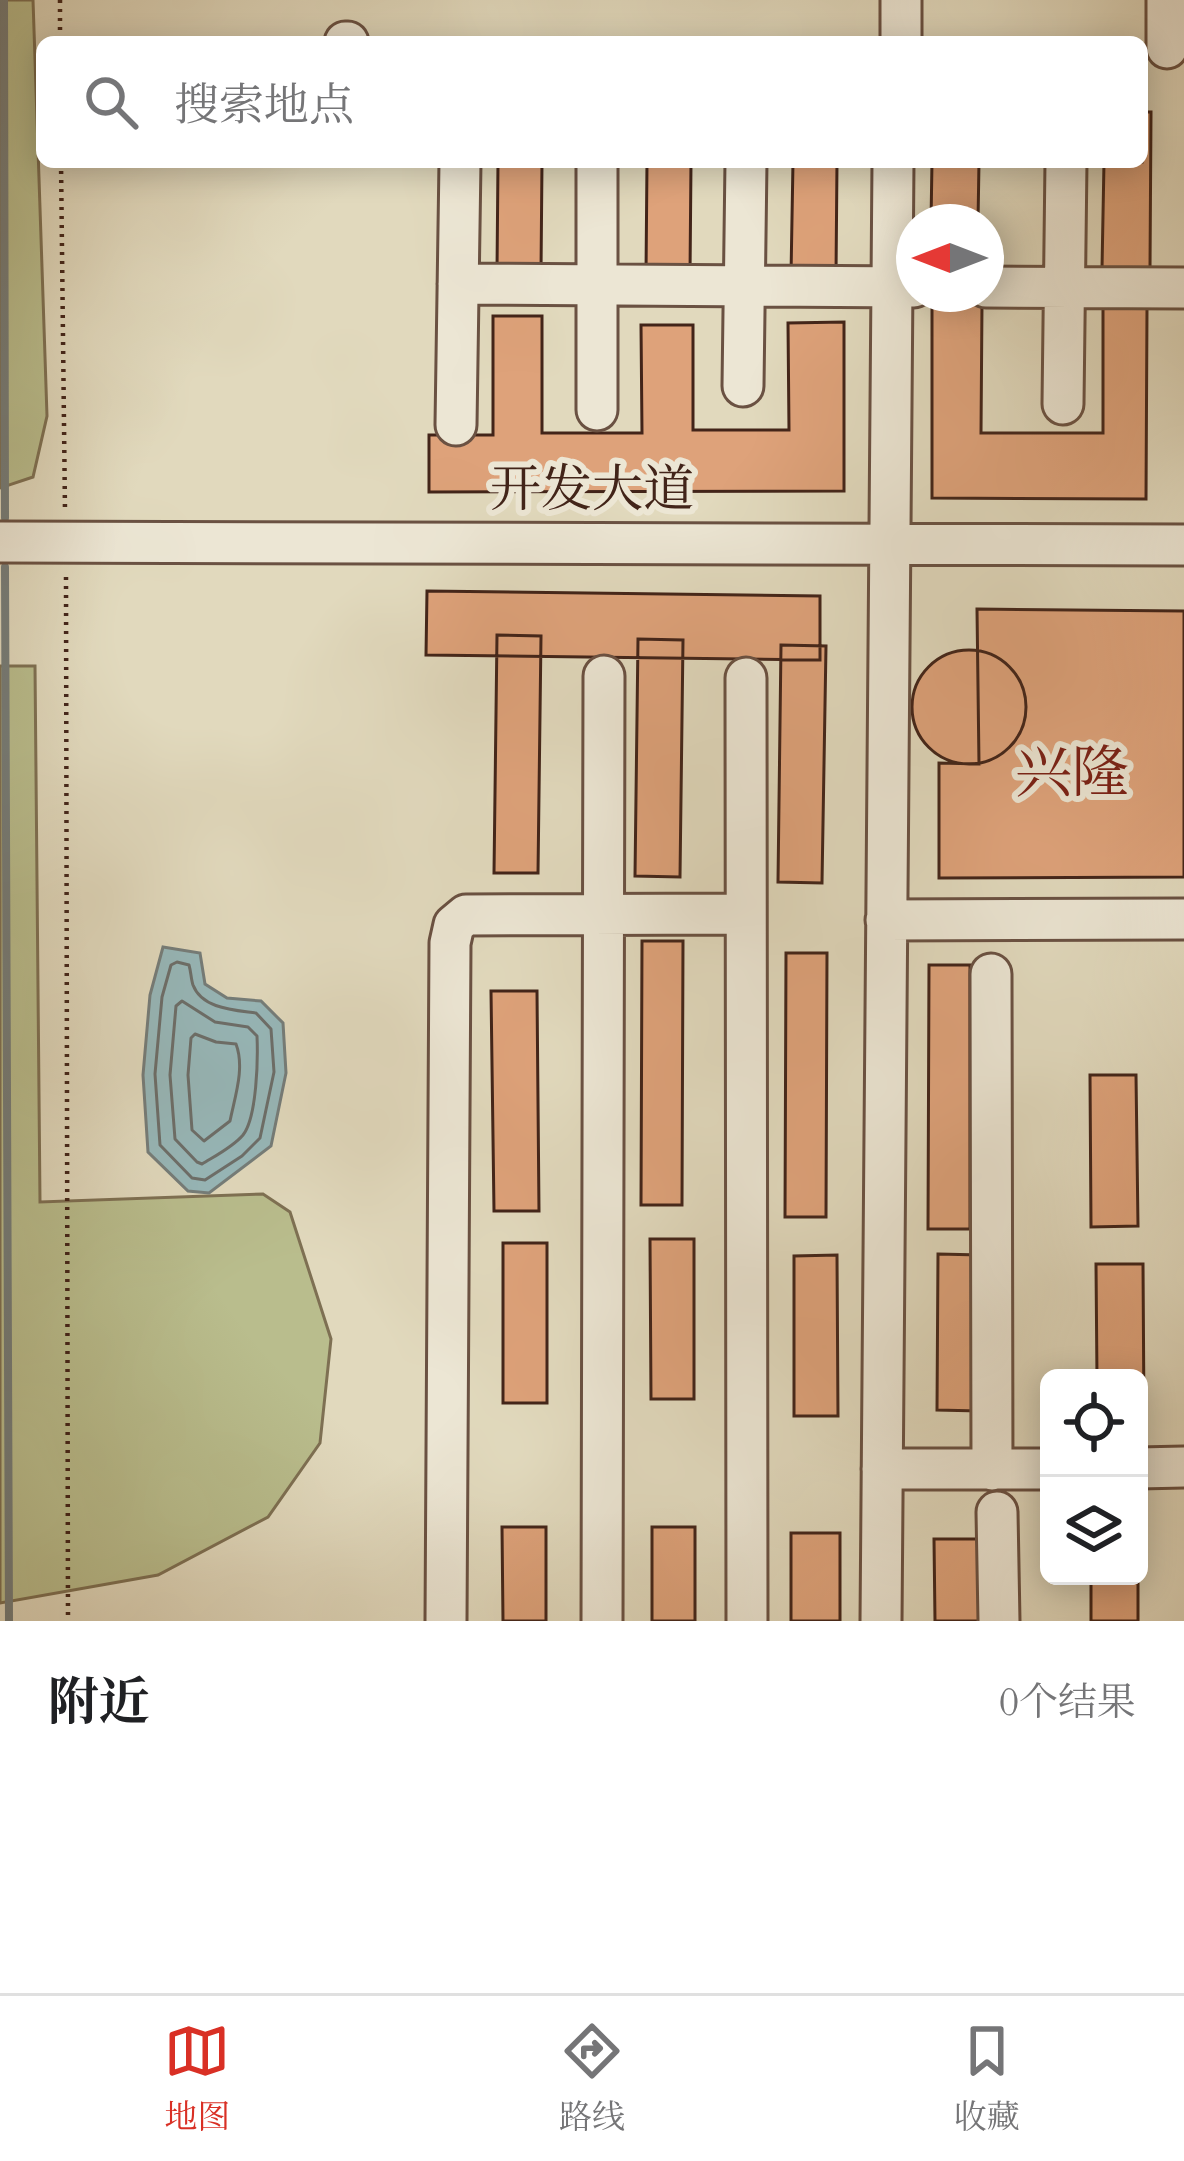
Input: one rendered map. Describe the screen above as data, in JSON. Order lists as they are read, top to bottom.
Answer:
{
  "streets": {
    "street": ["开发大道"]
  },
  "districts": ["兴隆"],
  "north": "left",
  "page": {
    "search": "搜索地点",
    "heading": ["附近", "0个结果"],
    "nav": ["地图", "路线", "收藏"]
  }
}
